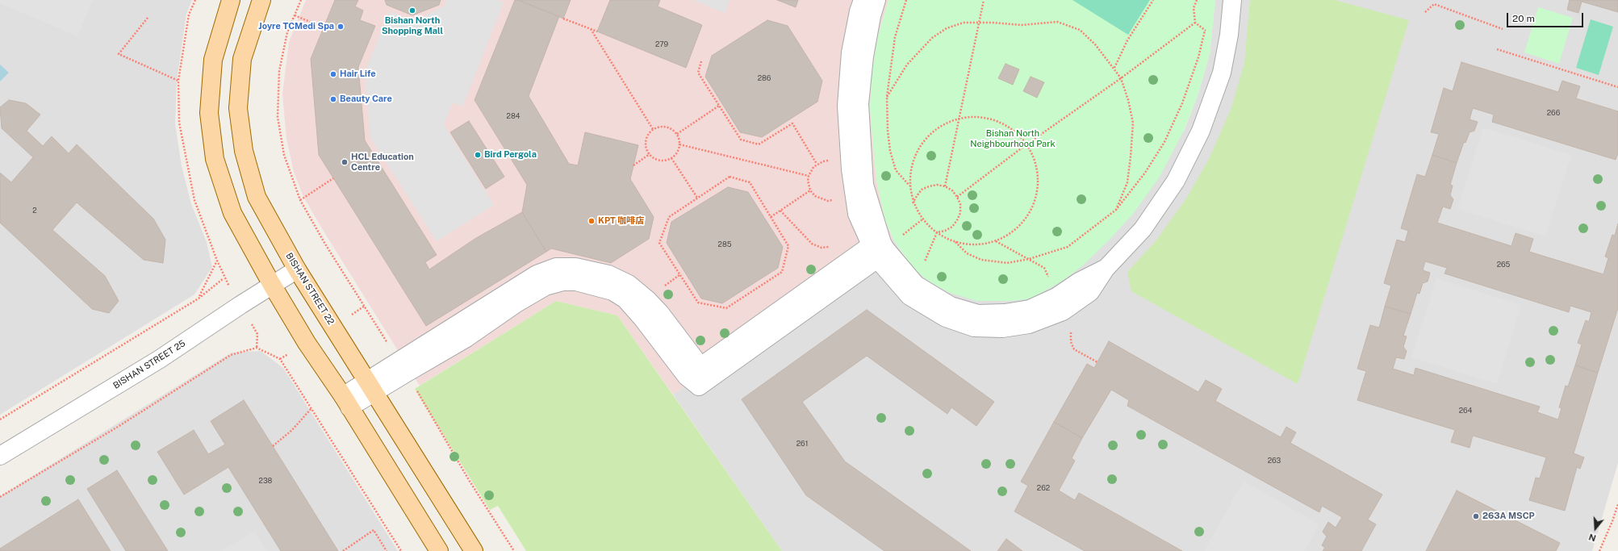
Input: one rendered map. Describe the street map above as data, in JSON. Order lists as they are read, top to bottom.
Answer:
{
  "streets": {
    "main road": ["BISHAN STREET 22"],
    "street": ["BISHAN STREET 25"]
  },
  "crossings": [
    ["BISHAN STREET 22", "BISHAN STREET 25"]
  ],
  "parks": ["Bishan North Neighbourhood Park"],
  "places": [
    "Bishan North Shopping Mall",
    "Joyre TCMedi Spa",
    "Hair Life",
    "Beauty Care",
    "Bird Pergola",
    "HCL Education Centre",
    "KPT 咖啡店",
    "263A MSCP"
  ],
  "house_numbers": [
    "279",
    "286",
    "266",
    "284",
    "2",
    "285",
    "265",
    "264",
    "261",
    "263",
    "238",
    "262"
  ],
  "scale_bar": "20 m",
  "north": "bottom"
}
